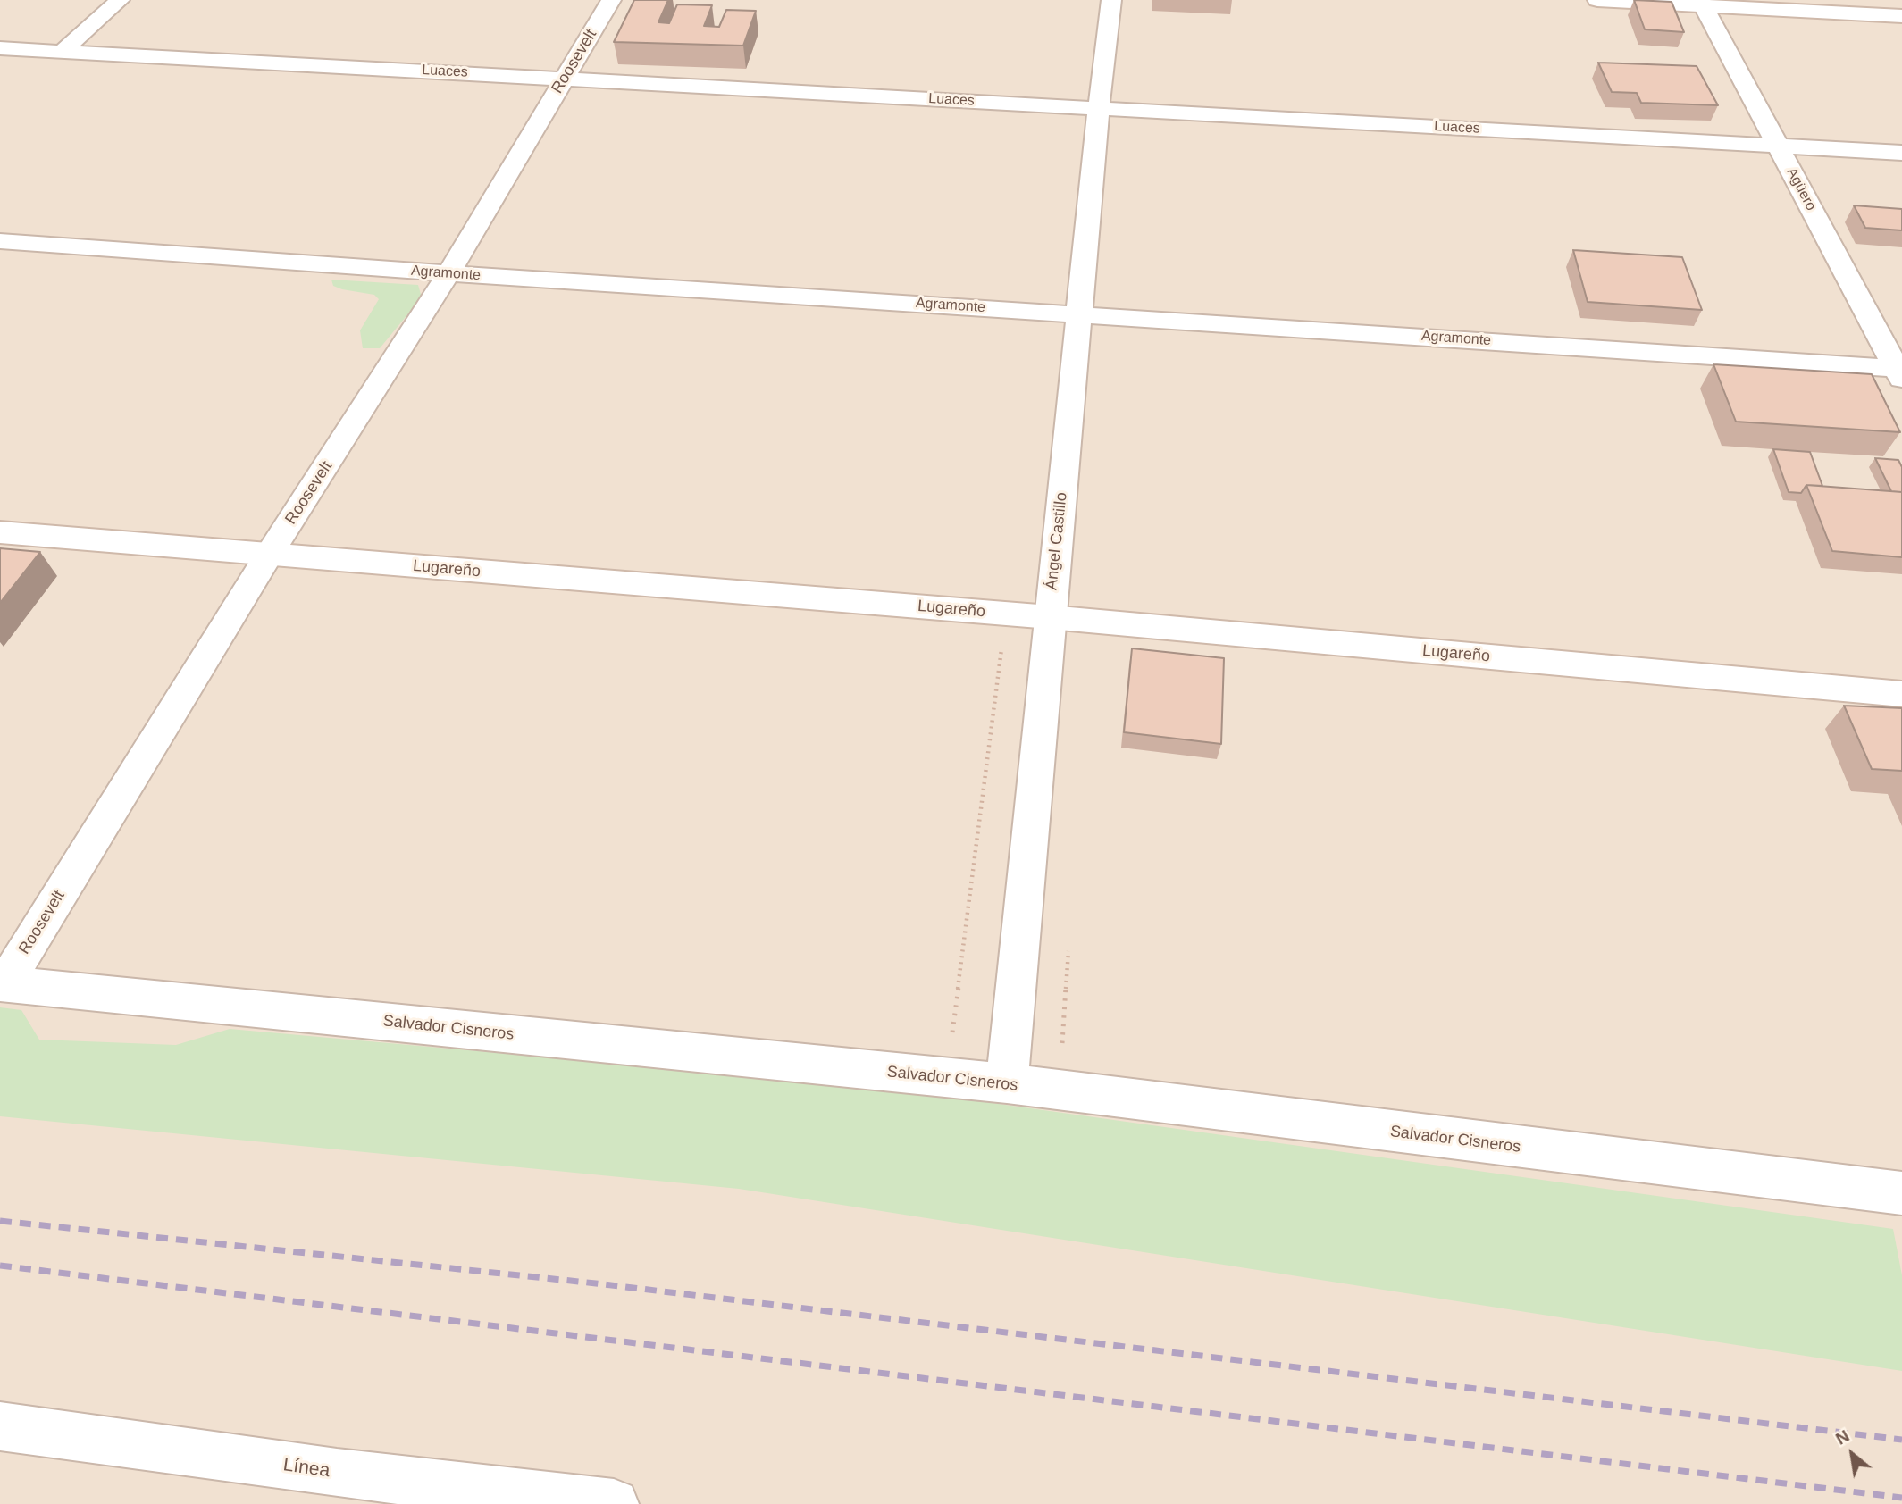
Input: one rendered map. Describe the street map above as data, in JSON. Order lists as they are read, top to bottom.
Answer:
{
  "streets": {
    "street": [
      "Roosevelt",
      "Luaces",
      "Agüero",
      "Agramonte",
      "Ángel Castillo",
      "Lugareño",
      "Salvador Cisneros",
      "Línea"
    ]
  },
  "crossings": [
    ["Roosevelt", "Luaces"],
    ["Roosevelt", "Agramonte"],
    ["Roosevelt", "Lugareño"],
    ["Roosevelt", "Salvador Cisneros"],
    ["Luaces", "Agüero"],
    ["Luaces", "Ángel Castillo"],
    ["Agüero", "Agramonte"],
    ["Agramonte", "Ángel Castillo"],
    ["Ángel Castillo", "Lugareño"],
    ["Ángel Castillo", "Salvador Cisneros"]
  ],
  "north": "top left"
}
